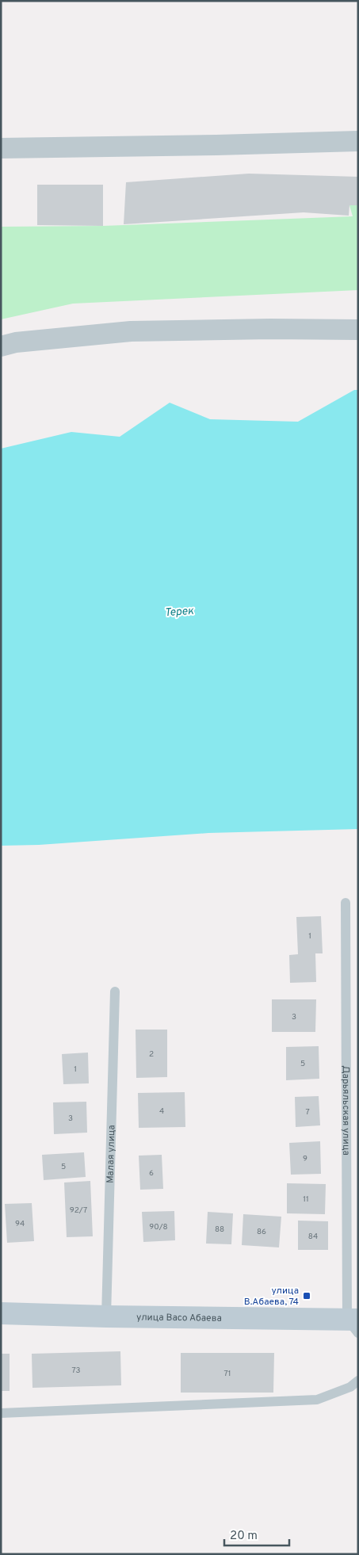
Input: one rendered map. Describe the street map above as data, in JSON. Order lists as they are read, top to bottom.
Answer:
{
  "streets": {
    "main road": ["улица Васо Абаева"],
    "lane": ["Дарьяльская улица", "Малая улица"]
  },
  "crossings": [
    ["Дарьяльская улица", "улица Васо Абаева"],
    ["Малая улица", "улица Васо Абаева"]
  ],
  "water": ["Терек"],
  "places": {
    "transit": ["улица В.Абаева, 74"]
  },
  "house_numbers": [
    "1",
    "3",
    "2",
    "5",
    "1",
    "4",
    "7",
    "3",
    "9",
    "5",
    "6",
    "11",
    "92/7",
    "94",
    "90/8",
    "88",
    "86",
    "84",
    "73",
    "71"
  ],
  "scale_bar": "20 m"
}
